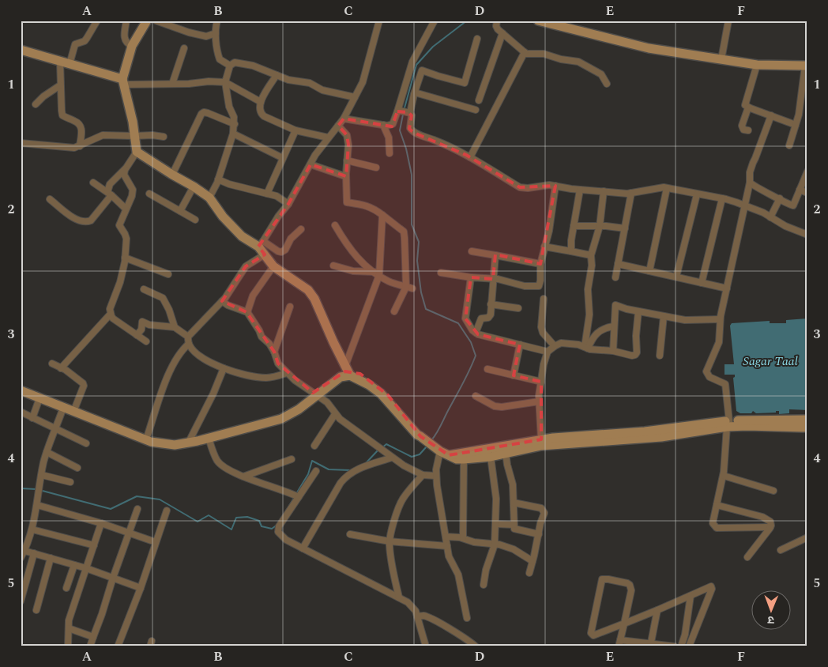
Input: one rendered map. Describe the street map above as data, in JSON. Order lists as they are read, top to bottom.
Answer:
{
  "water": ["Sagar Taal"],
  "north": "bottom",
  "grid": {
    "columns": [
      "A",
      "B",
      "C",
      "D",
      "E",
      "F"
    ],
    "rows": [
      "1",
      "2",
      "3",
      "4",
      "5"
    ]
  }
}
